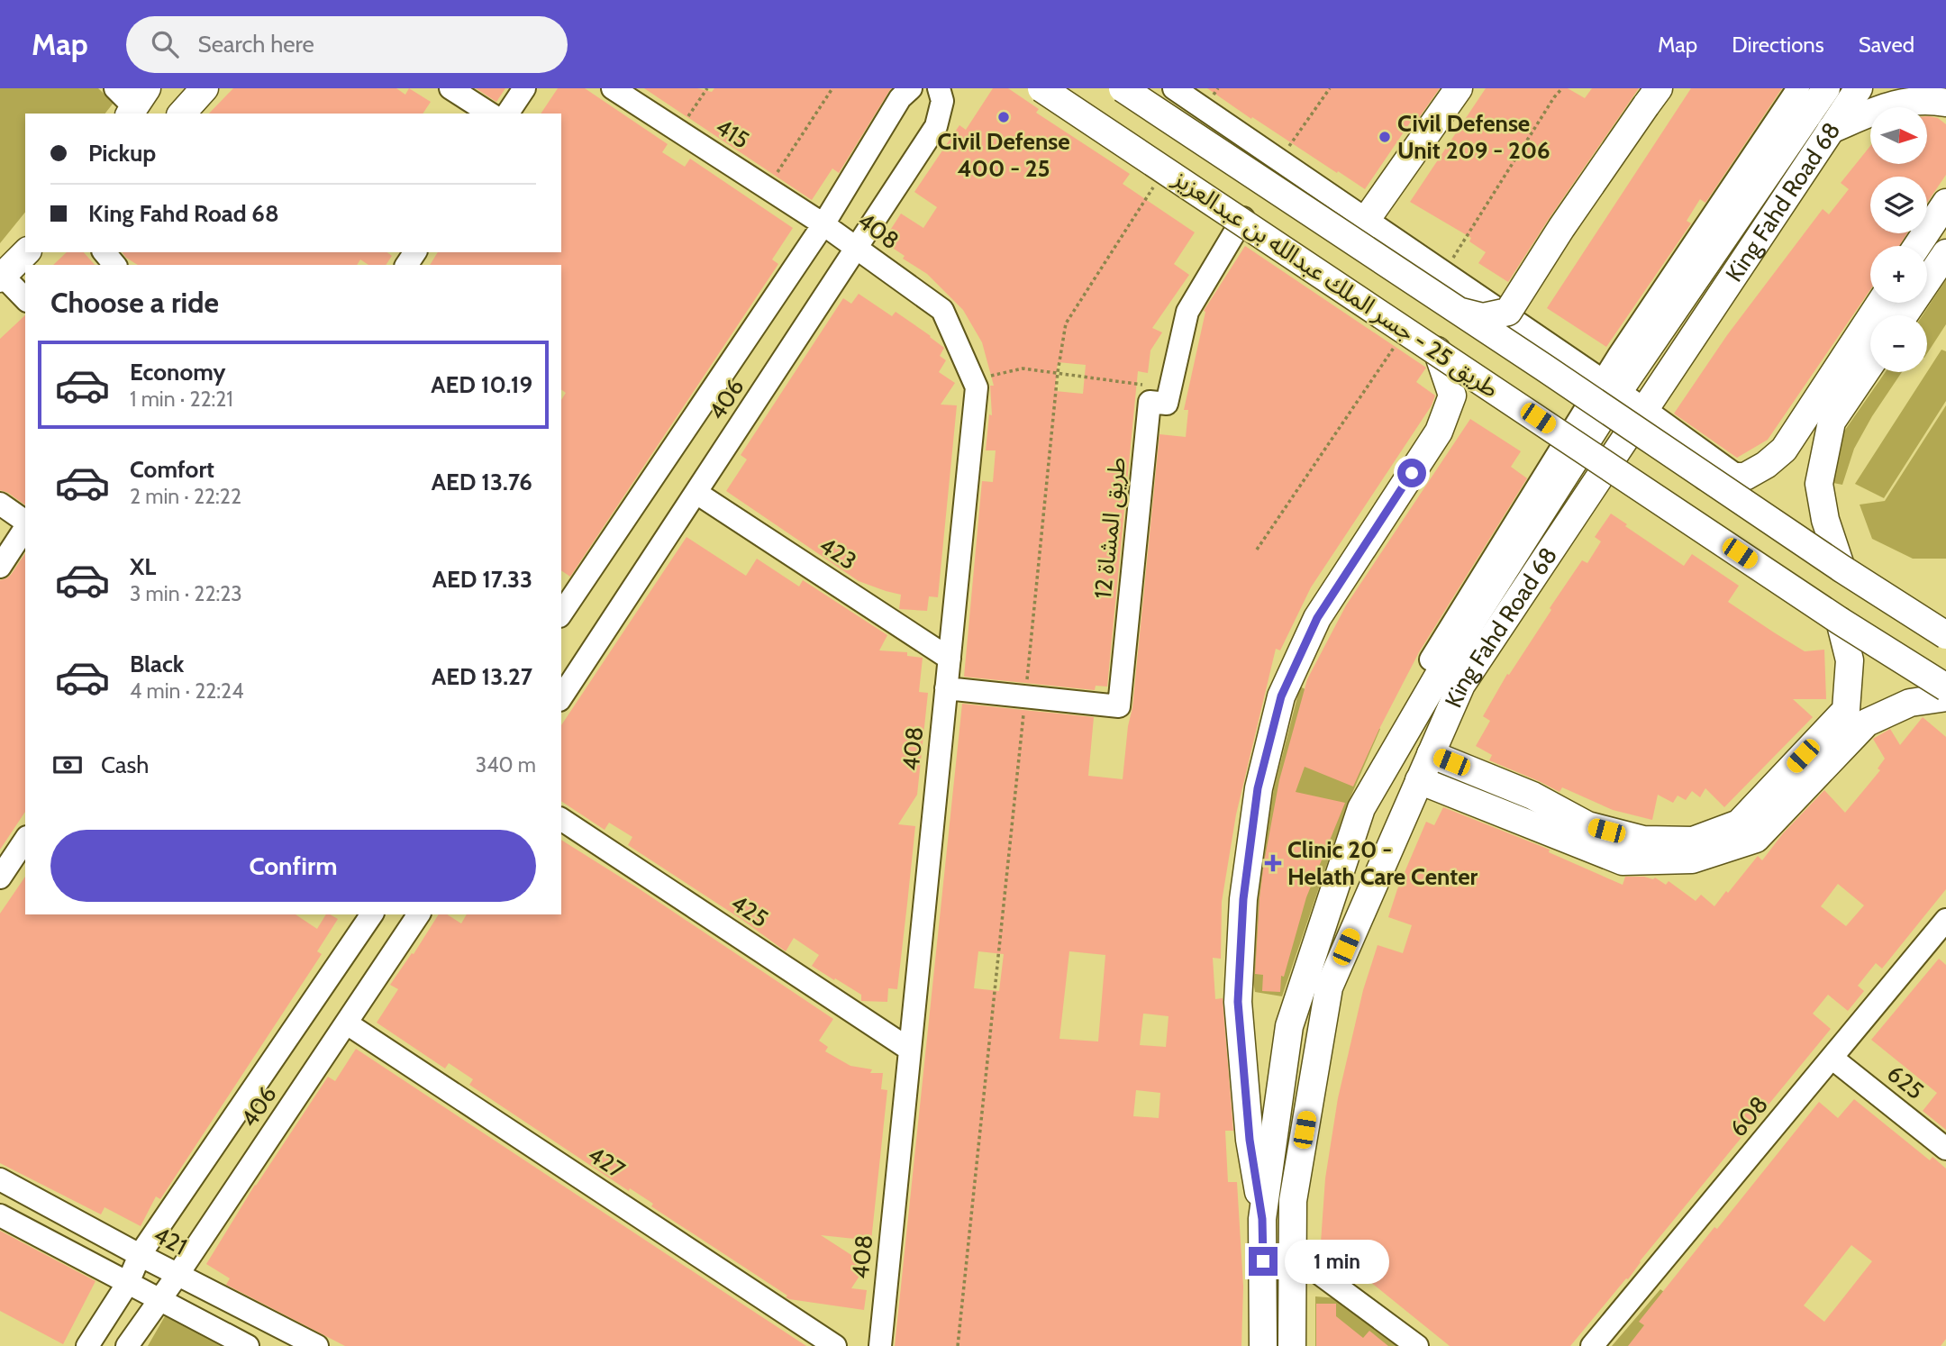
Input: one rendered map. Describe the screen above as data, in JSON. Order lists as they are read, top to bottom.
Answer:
{
  "streets": {
    "main road": ["King Fahd Road 68", "طريق 25 - جسر الملك عبدالله بن عبدالعزيز"],
    "street": [
      "415",
      "408",
      "406",
      "طريق المشاة 12",
      "423",
      "425",
      "625",
      "608",
      "427",
      "421"
    ]
  },
  "crossings": [
    ["415", "408"],
    ["415", "406"],
    ["408", "406"],
    ["408", "طريق المشاة 12"],
    ["408", "423"],
    ["408", "425"],
    ["406", "423"],
    ["406", "427"],
    ["406", "421"],
    ["625", "608"]
  ],
  "places": {
    "other": ["Civil Defense 400 - 25", "Civil Defense Unit 209 - 206"],
    "health": ["Clinic 20 - Helath Care Center"]
  },
  "north": "right",
  "page": {
    "header": "Map",
    "search": "Search here",
    "nav": ["Map", "Directions", "Saved"],
    "map_buttons": ["+", "−"],
    "banner": ["Pickup", "King Fahd Road 68"],
    "heading": "Choose a ride",
    "list": [
      {
        "name": "Economy",
        "note": "1 min · 22:21",
        "value": "AED 10.19"
      },
      {
        "name": "Comfort",
        "note": "2 min · 22:22",
        "value": "AED 13.76"
      },
      {
        "name": "XL",
        "note": "3 min · 22:23",
        "value": "AED 17.33"
      },
      {
        "name": "Black",
        "note": "4 min · 22:24",
        "value": "AED 13.27"
      }
    ],
    "pay": ["Cash", "340 m"],
    "buttons": "Confirm",
    "bubble": "1 min"
  }
}
